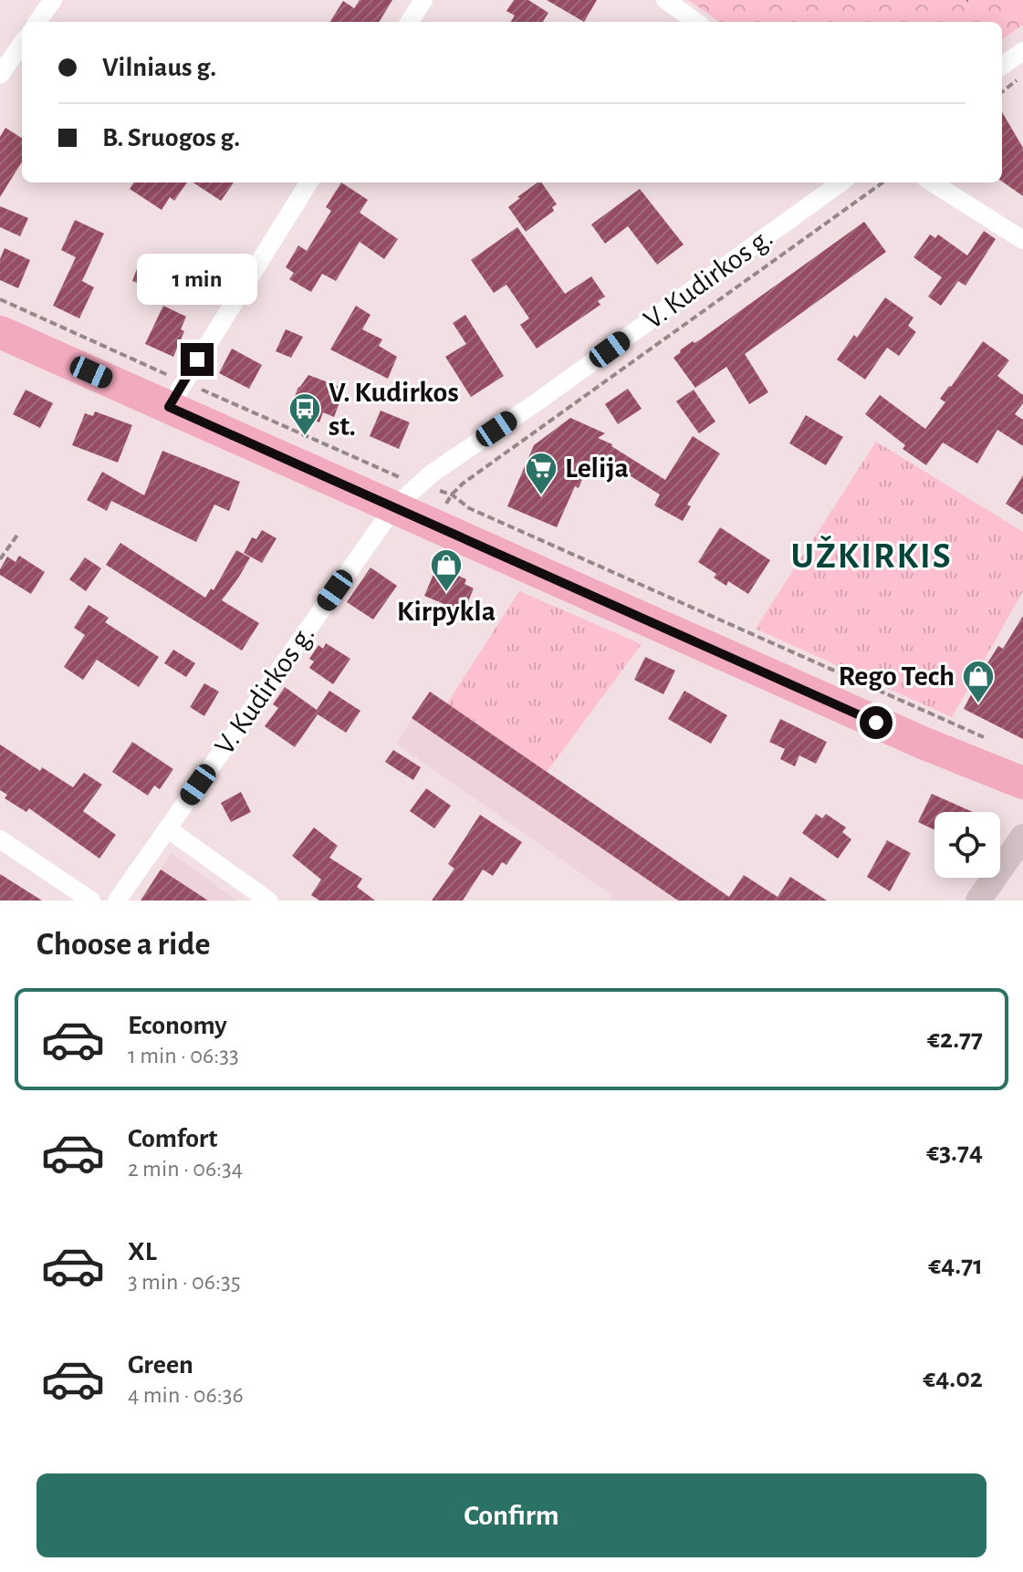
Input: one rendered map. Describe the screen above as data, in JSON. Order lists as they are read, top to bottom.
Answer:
{
  "streets": {
    "street": ["V. Kudirkos g."]
  },
  "districts": ["UŽKIRKIS"],
  "places": {
    "bus stop": ["V. Kudirkos st."],
    "supermarket": ["Lelija"],
    "shop": ["Kirpykla", "Rego Tech"]
  },
  "page": {
    "banner": ["Vilniaus g.", "B. Sruogos g."],
    "bubble": "1 min",
    "heading": "Choose a ride",
    "list": [
      {
        "name": "Economy",
        "note": "1 min · 06:33",
        "value": "€2.77"
      },
      {
        "name": "Comfort",
        "note": "2 min · 06:34",
        "value": "€3.74"
      },
      {
        "name": "XL",
        "note": "3 min · 06:35",
        "value": "€4.71"
      },
      {
        "name": "Green",
        "note": "4 min · 06:36",
        "value": "€4.02"
      }
    ],
    "buttons": "Confirm"
  }
}
